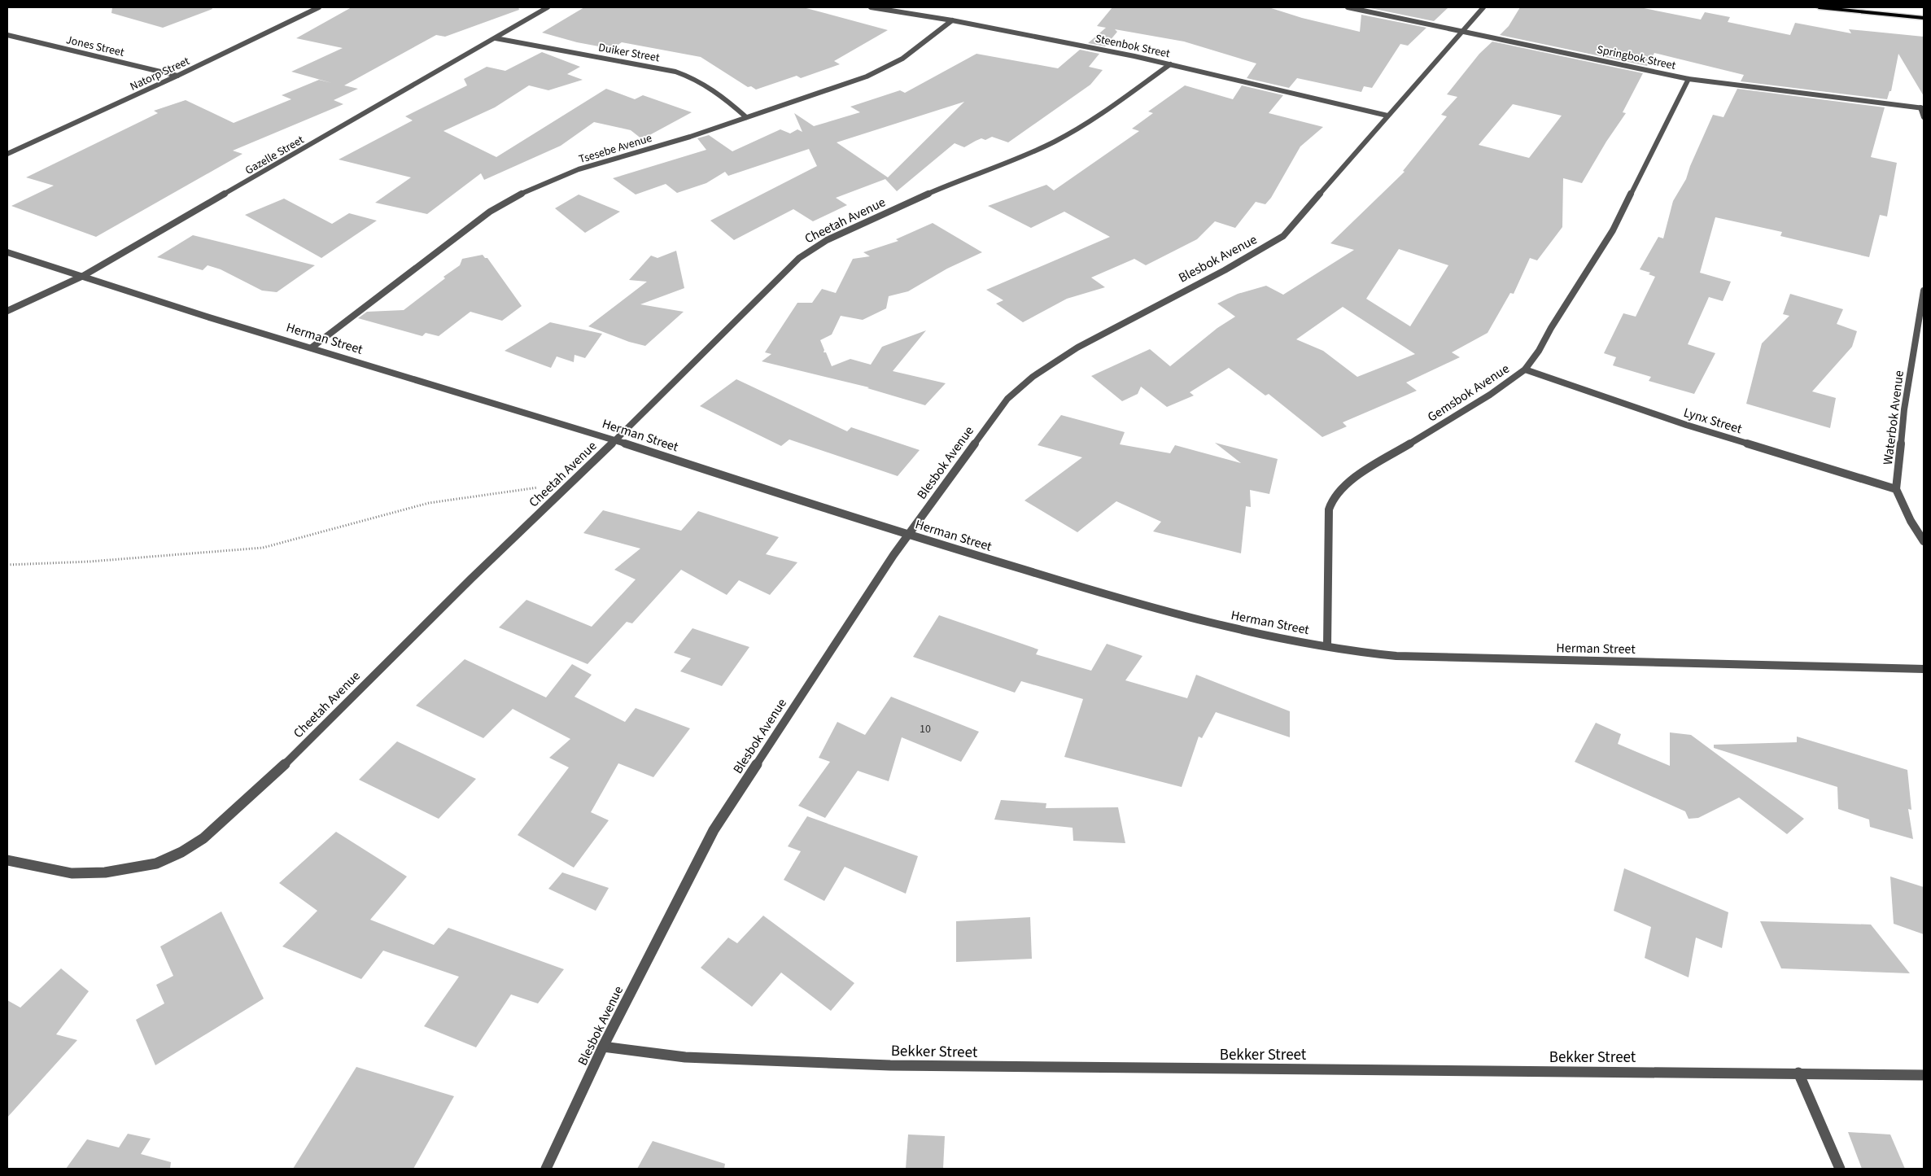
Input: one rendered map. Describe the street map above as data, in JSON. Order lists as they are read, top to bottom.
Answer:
{
  "streets": {
    "street": [
      "Jones Street",
      "Steenbok Street",
      "Duiker Street",
      "Springbok Street",
      "Natorp Street",
      "Tsesebe Avenue",
      "Gazelle Street",
      "Cheetah Avenue",
      "Blesbok Avenue",
      "Herman Street",
      "Gemsbok Avenue",
      "Waterbok Avenue",
      "Lynx Street",
      "Bekker Street"
    ]
  },
  "crossings": [
    ["Jones Street", "Natorp Street"],
    ["Steenbok Street", "Tsesebe Avenue"],
    ["Steenbok Street", "Cheetah Avenue"],
    ["Steenbok Street", "Blesbok Avenue"],
    ["Duiker Street", "Tsesebe Avenue"],
    ["Duiker Street", "Gazelle Street"],
    ["Springbok Street", "Blesbok Avenue"],
    ["Springbok Street", "Gemsbok Avenue"],
    ["Tsesebe Avenue", "Herman Street"],
    ["Gazelle Street", "Herman Street"],
    ["Cheetah Avenue", "Herman Street"],
    ["Blesbok Avenue", "Herman Street"],
    ["Blesbok Avenue", "Bekker Street"],
    ["Herman Street", "Gemsbok Avenue"],
    ["Gemsbok Avenue", "Lynx Street"],
    ["Waterbok Avenue", "Lynx Street"]
  ],
  "house_numbers": ["10"]
}
